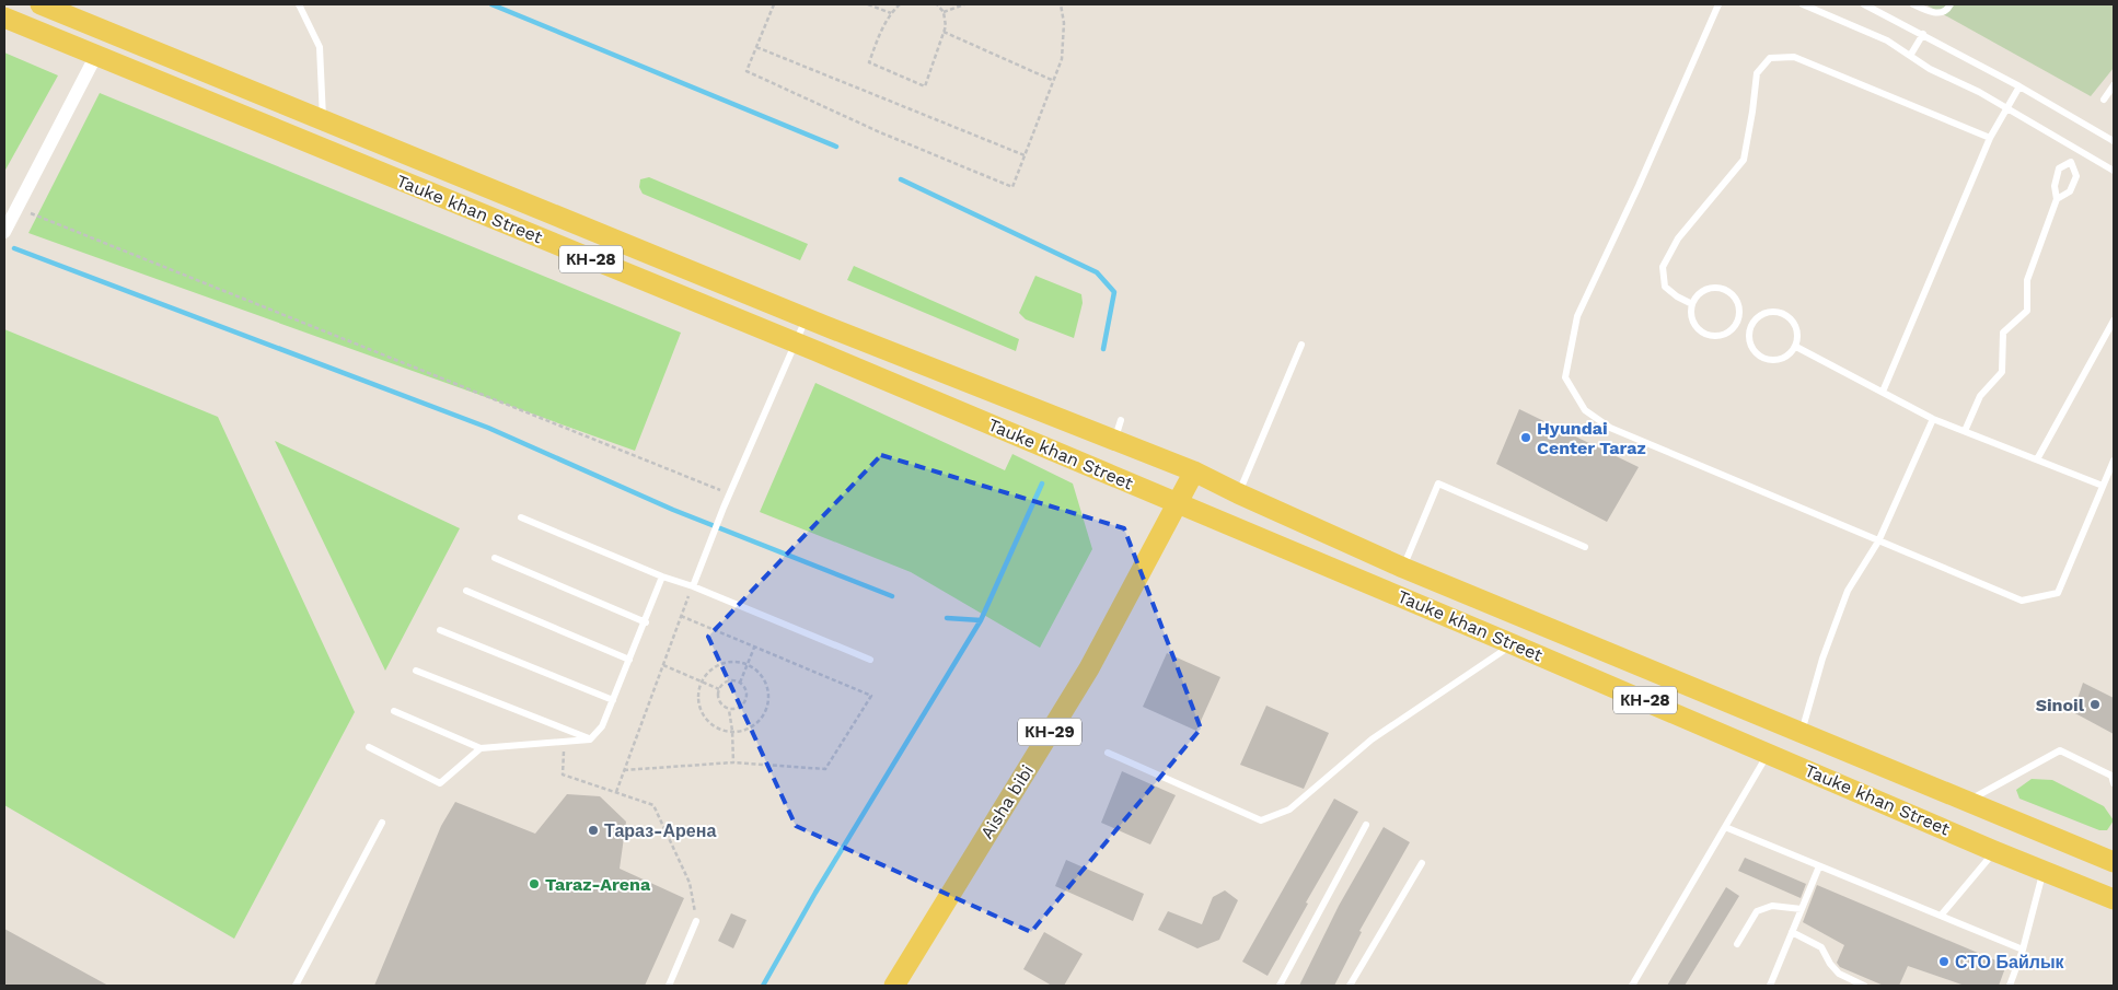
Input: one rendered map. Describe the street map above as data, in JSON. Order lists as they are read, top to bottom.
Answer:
{
  "streets": {
    "main road": [
      "Tauke khan Street",
      "КН-28",
      "КН-29",
      "Aisha bibi"
    ]
  },
  "crossings": [
    ["Tauke khan Street", "Aisha bibi"]
  ],
  "places": [
    "Hyundai Center Taraz",
    "Sinoil",
    "Тараз-Арена",
    "Taraz-Arena",
    "СТО Байлык"
  ]
}
